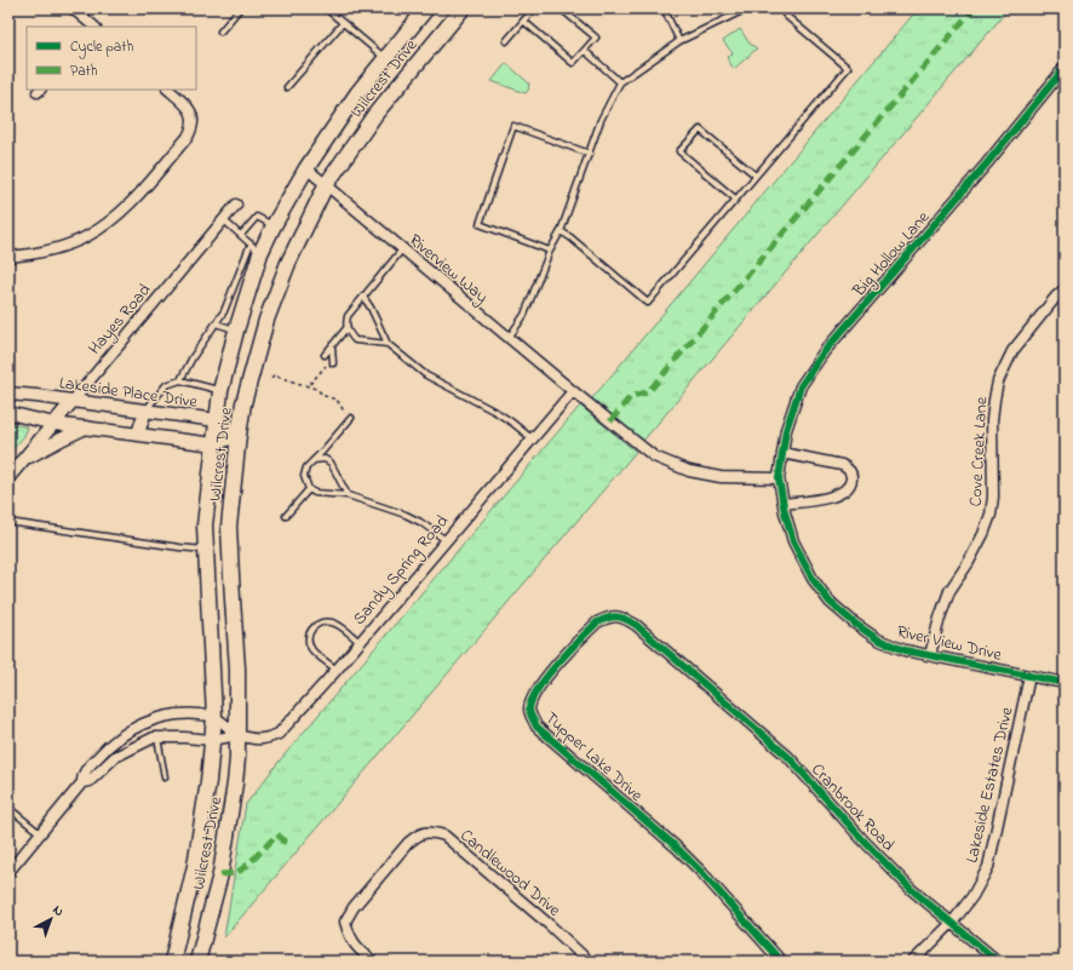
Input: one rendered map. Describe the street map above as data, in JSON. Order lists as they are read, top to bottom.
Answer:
{
  "streets": {
    "main road": ["Wilcrest Drive"],
    "street": [
      "Big Hollow Lane",
      "Riverview Way",
      "Hayes Road",
      "Lakeside Place Drive",
      "Cove Creek Lane",
      "Sandy Spring Road",
      "River View Drive",
      "Tupper Lake Drive",
      "Lakeside Estates Drive",
      "Cranbrook Road",
      "Candlewood Drive"
    ]
  },
  "crossings": [
    ["Wilcrest Drive", "Riverview Way"],
    ["Wilcrest Drive", "Lakeside Place Drive"],
    ["Wilcrest Drive", "Sandy Spring Road"],
    ["Big Hollow Lane", "River View Drive"],
    ["Riverview Way", "Sandy Spring Road"],
    ["Hayes Road", "Lakeside Place Drive"],
    ["Cove Creek Lane", "River View Drive"],
    ["River View Drive", "Lakeside Estates Drive"],
    ["Tupper Lake Drive", "Cranbrook Road"],
    ["Lakeside Estates Drive", "Cranbrook Road"]
  ],
  "legend": ["Cycle path", "Path"],
  "north": "top right"
}
